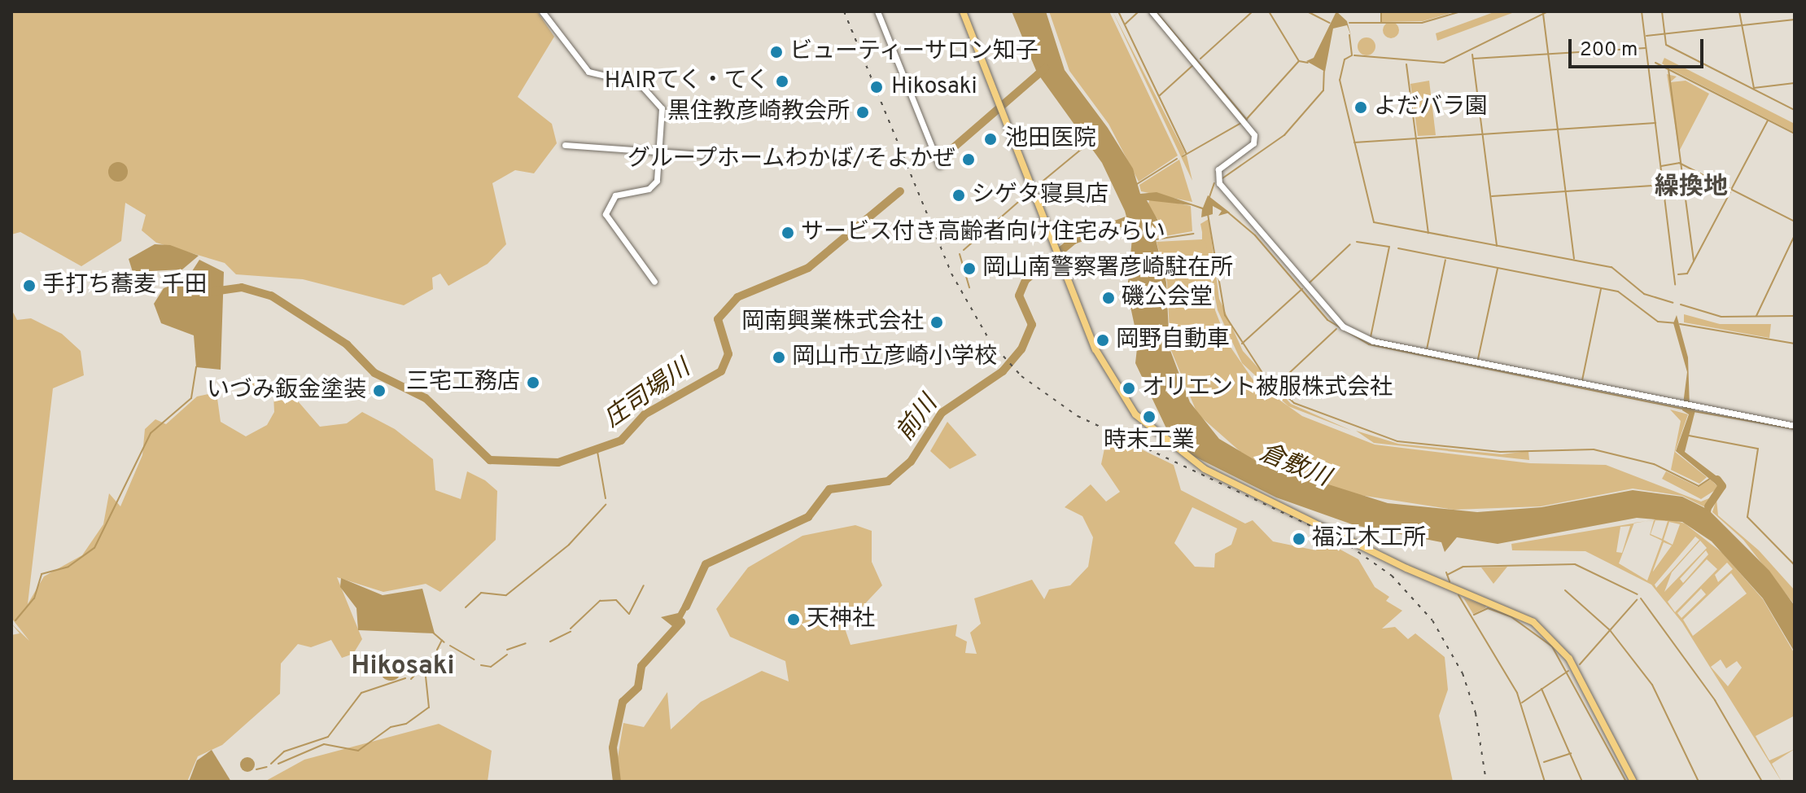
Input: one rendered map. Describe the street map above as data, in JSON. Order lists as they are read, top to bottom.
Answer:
{
  "districts": ["繰換地", "Hikosaki"],
  "water": ["庄司場川", "前川", "倉敷川"],
  "places": [
    "ビューティーサロン知子",
    "HAIRてく・てく",
    "Hikosaki",
    "よだバラ園",
    "黒住教彦崎教会所",
    "池田医院",
    "グループホームわかば/そよかぜ",
    "シゲタ寝具店",
    "サービス付き高齢者向け住宅みらい",
    "岡山南警察署彦崎駐在所",
    "手打ち蕎麦 千田",
    "磯公会堂",
    "岡南興業株式会社",
    "岡野自動車",
    "岡山市立彦崎小学校",
    "三宅工務店",
    "オリエント被服株式会社",
    "いづみ鈑金塗装",
    "時末工業",
    "福江木工所",
    "天神社"
  ],
  "scale_bar": "200 m"
}
